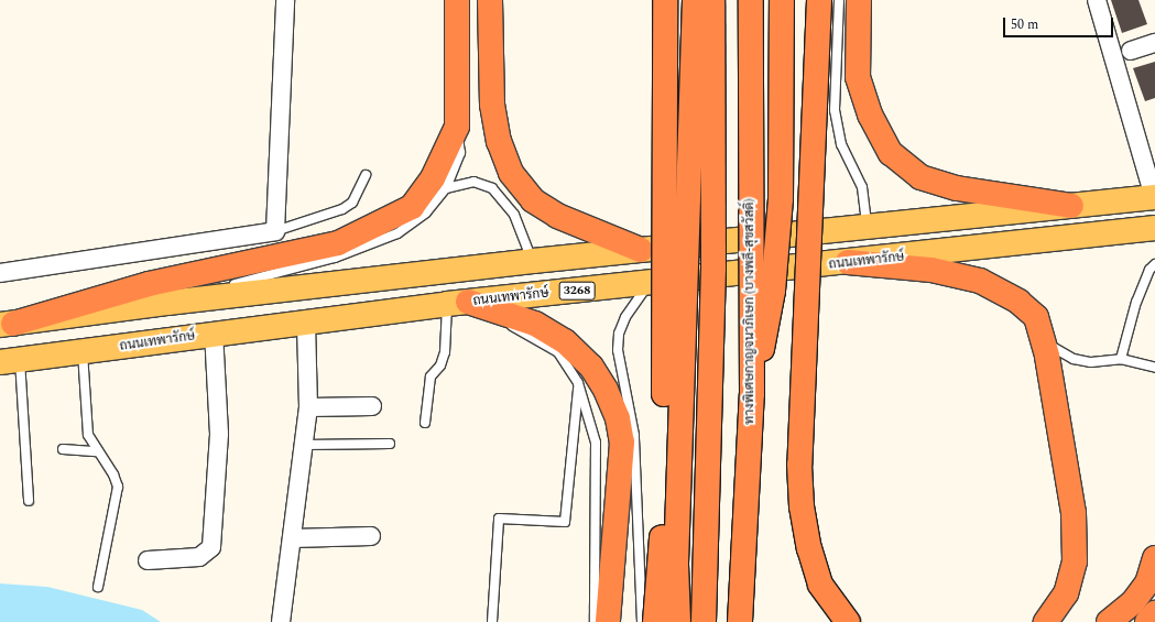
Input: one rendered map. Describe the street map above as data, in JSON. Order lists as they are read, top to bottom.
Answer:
{
  "streets": {
    "highway": ["ทางพิเศษกาญจนาภิเษก (บางพลี-สุขสวัสดิ์)"],
    "main road": ["ถนนเทพารักษ์", "3268"]
  },
  "scale_bar": "50 m"
}
